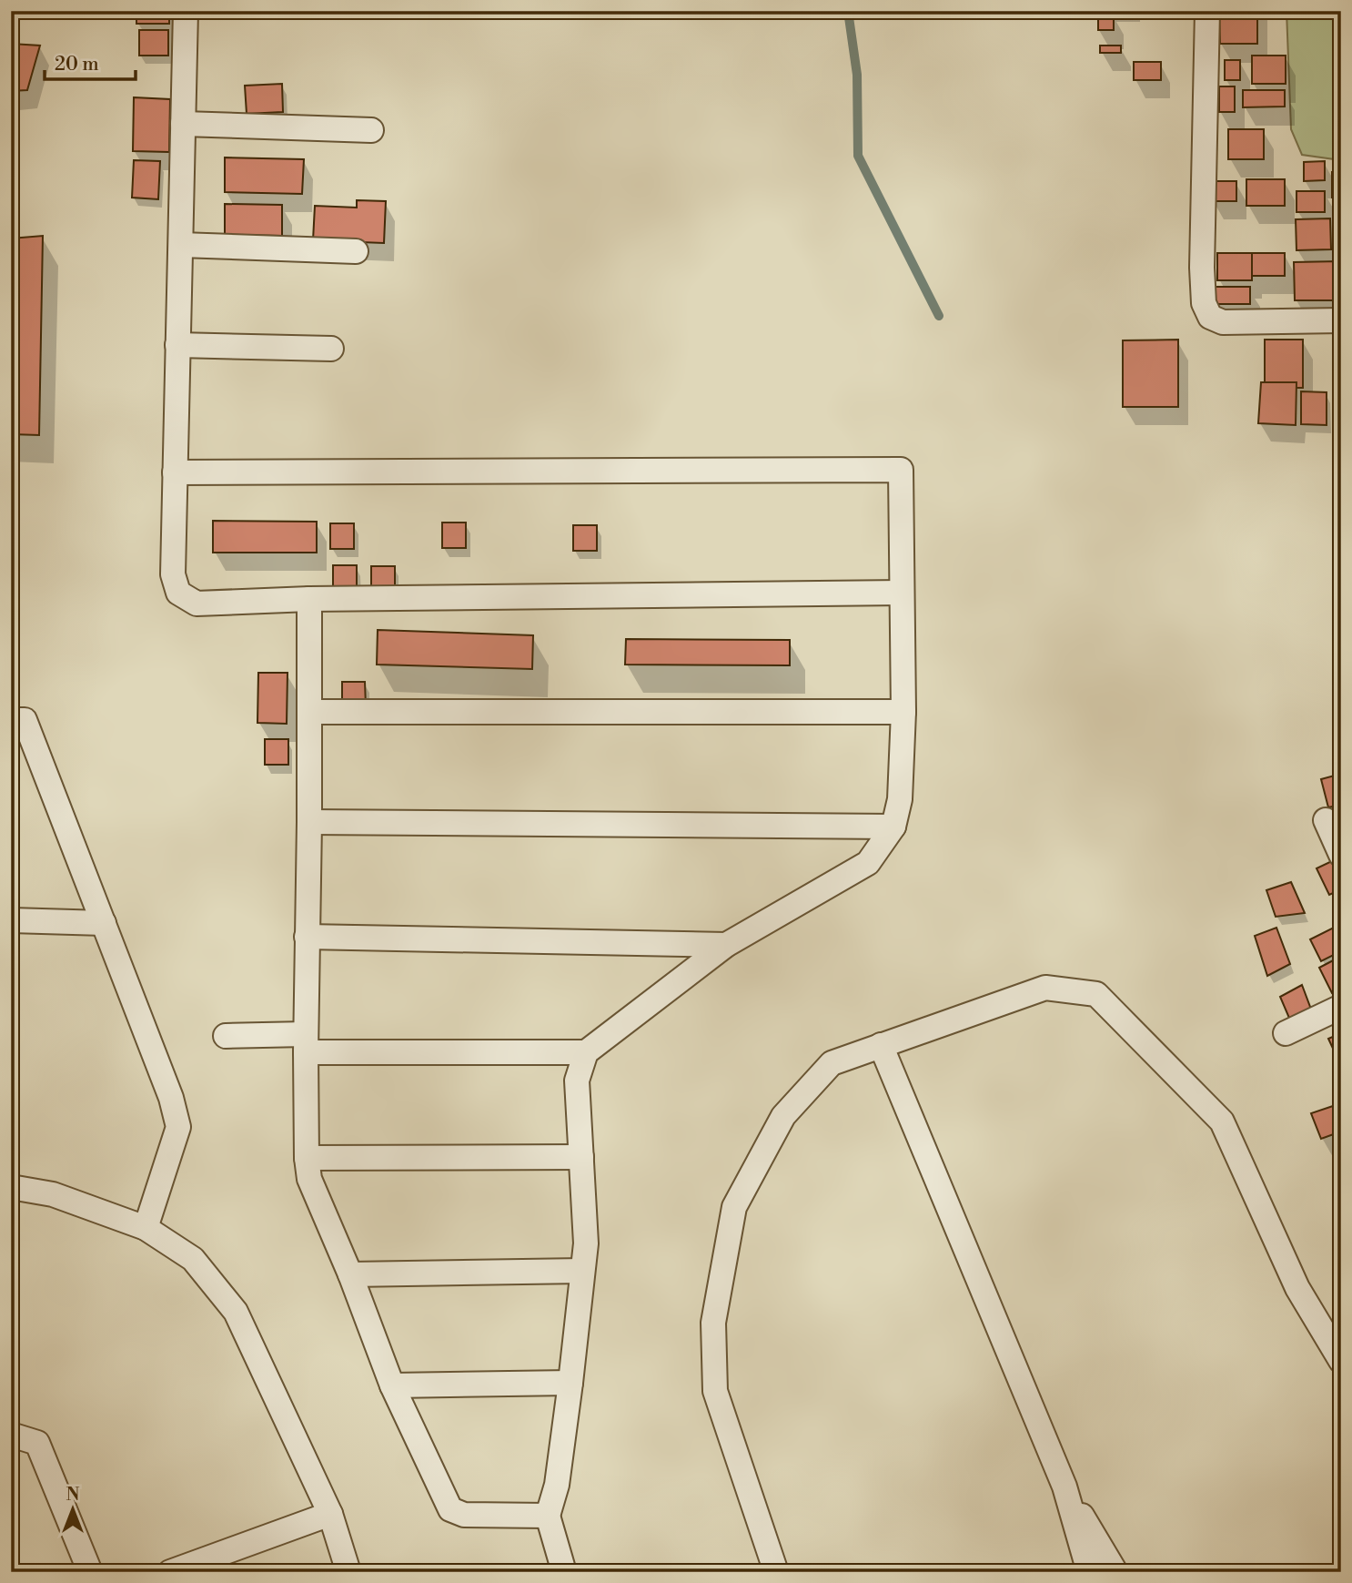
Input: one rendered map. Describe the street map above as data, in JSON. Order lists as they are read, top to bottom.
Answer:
{
  "scale_bar": "20 m",
  "north": "top"
}
